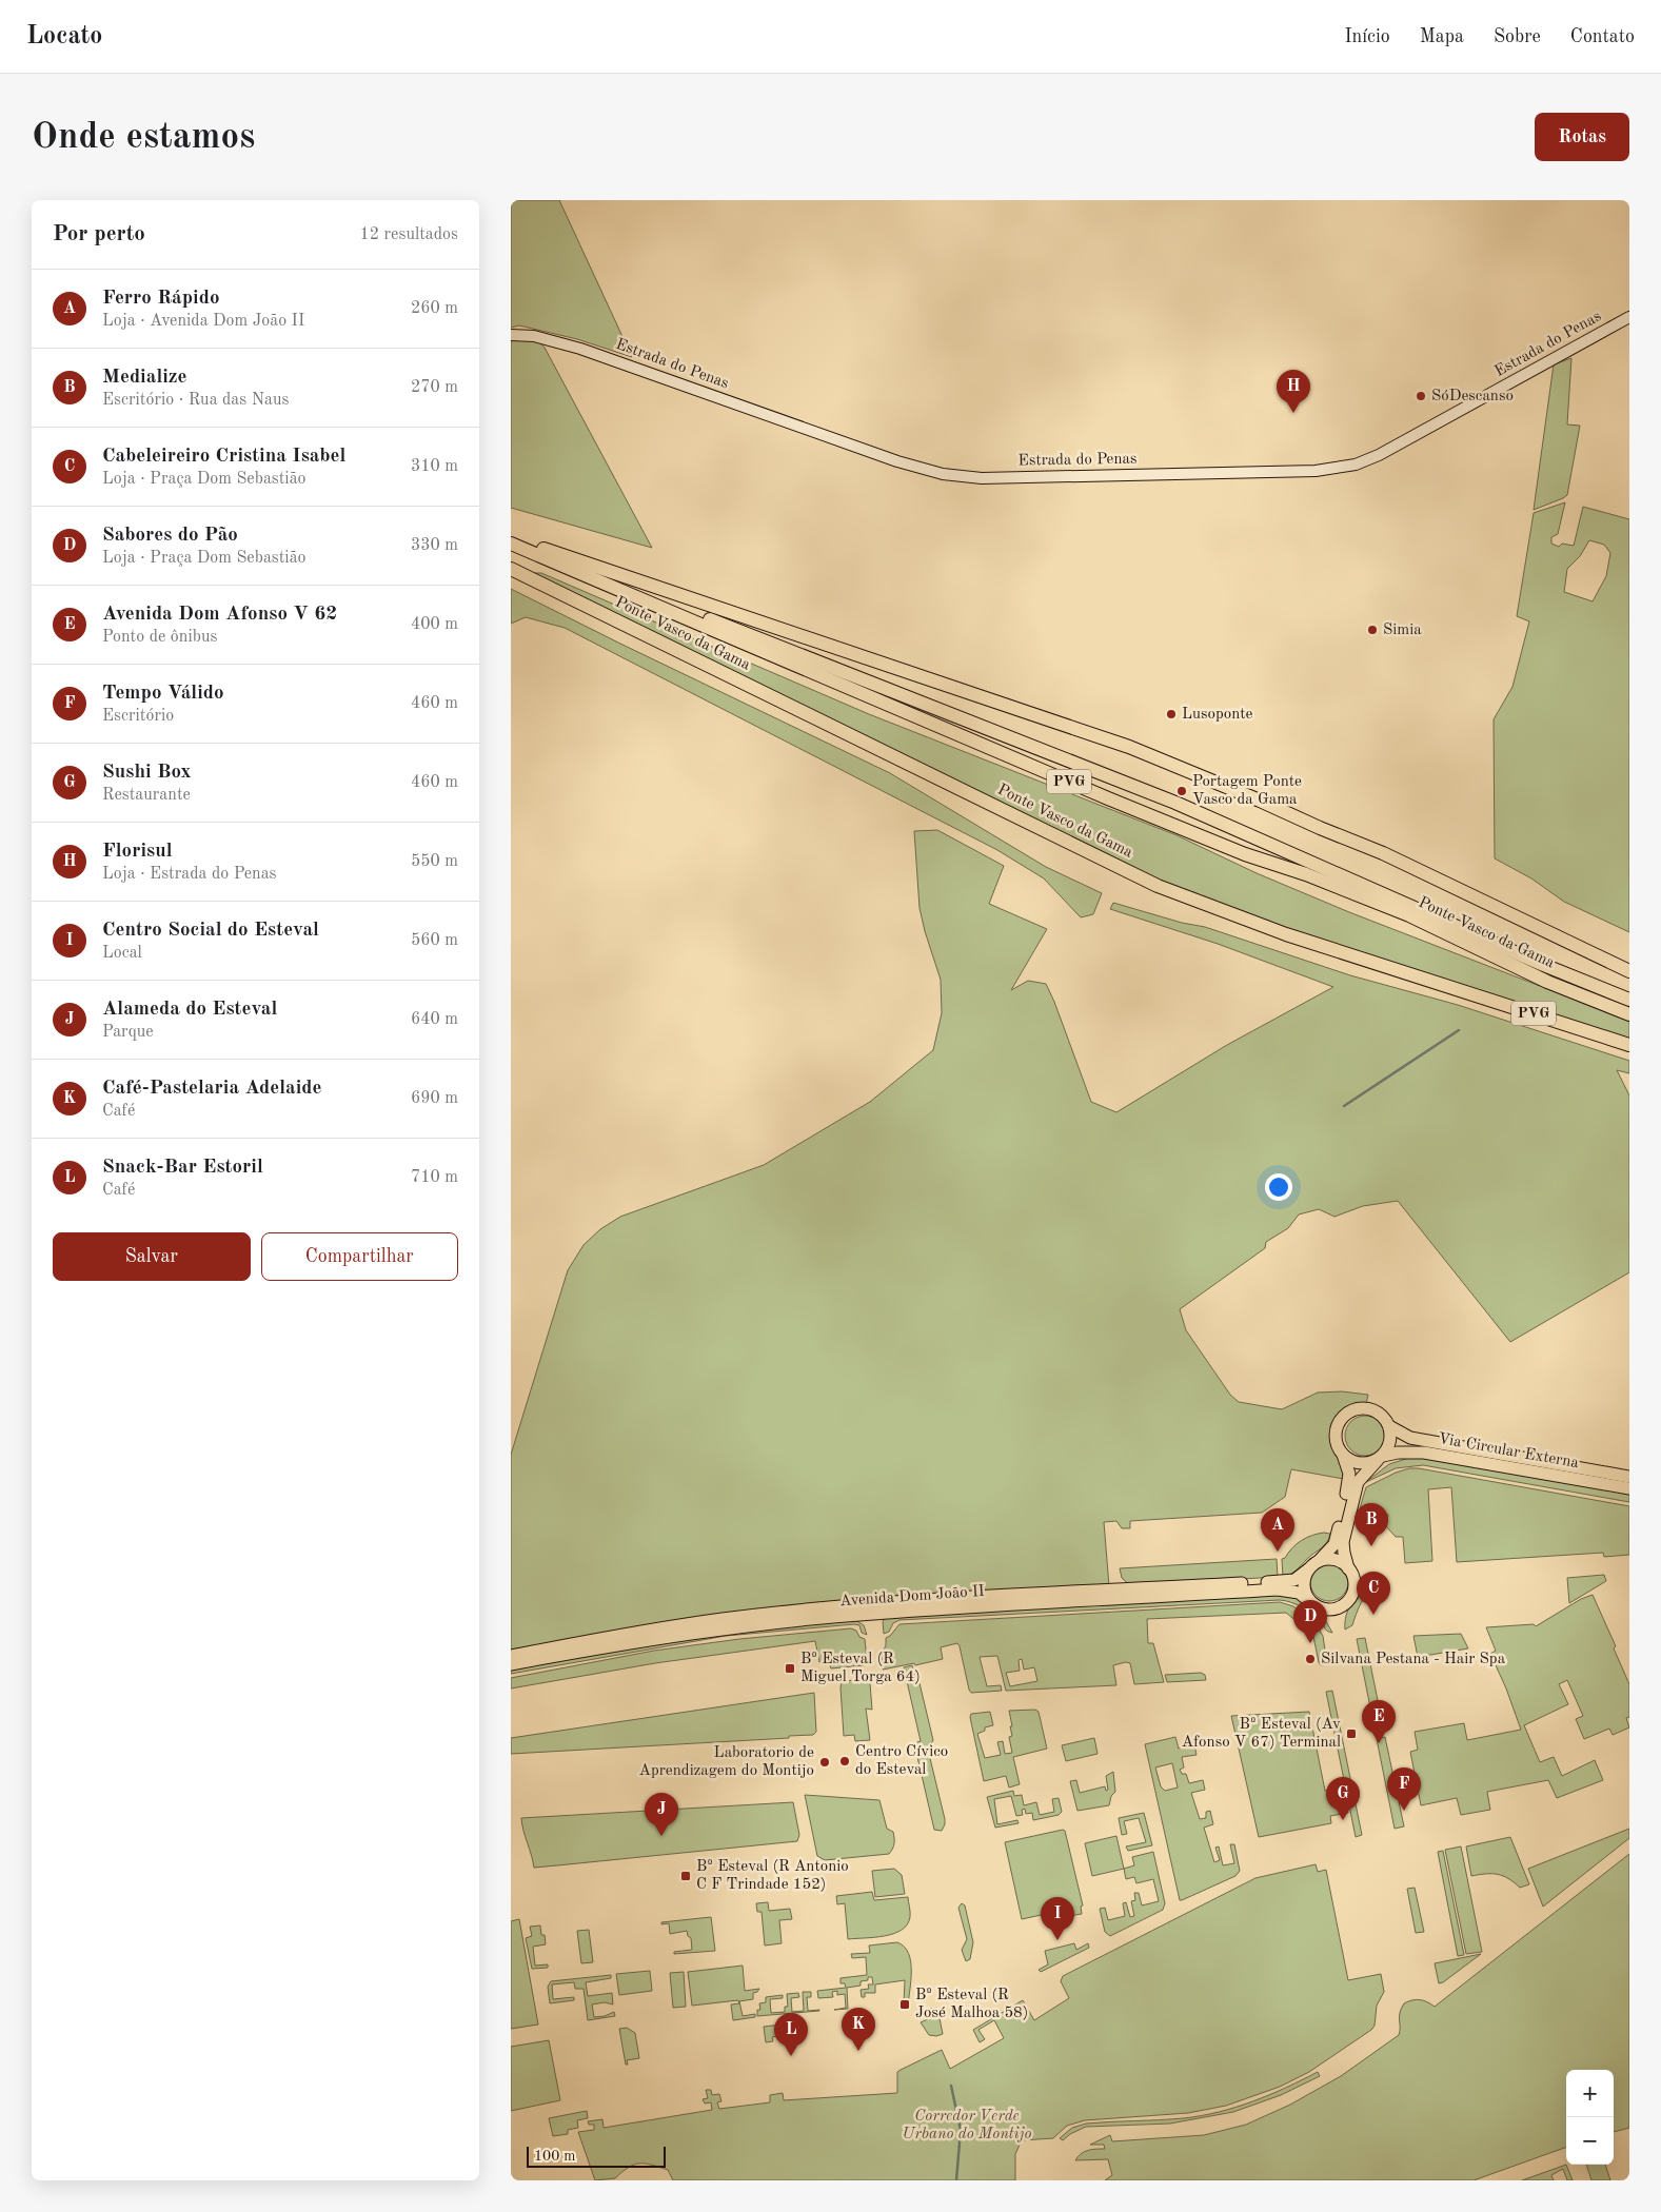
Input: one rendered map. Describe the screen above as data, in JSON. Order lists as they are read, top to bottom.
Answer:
{
  "streets": {
    "highway": ["Ponte Vasco da Gama", "PVG"],
    "main road": ["Via Circular Externa", "Avenida Dom João II"],
    "street": ["Estrada do Penas"]
  },
  "parks": ["Corredor Verde Urbano do Montijo"],
  "places": {
    "other": [
      "SóDescanso",
      "Simia",
      "Lusoponte",
      "Portagem Ponte Vasco da Gama",
      "Silvana Pestana - Hair Spa",
      "Centro Cívico do Esteval",
      "Laboratorio de Aprendizagem do Montijo"
    ],
    "transit": [
      "Bº Esteval (R Miguel Torga 64)",
      "Bº Esteval (Av Afonso V 67) Terminal",
      "Bº Esteval (R Antonio C F Trindade 152)",
      "Bº Esteval (R José Malhoa 58)"
    ]
  },
  "scale_bar": "100 m",
  "page": {
    "header": "Locato",
    "nav": [
      "Início",
      "Mapa",
      "Sobre",
      "Contato"
    ],
    "buttons": [
      "Rotas",
      ["Salvar", "Compartilhar"]
    ],
    "title": "Onde estamos",
    "heading": ["Por perto", "12 resultados"],
    "list": [
      {
        "mark": "A",
        "name": "Ferro Rápido",
        "note": "Loja · Avenida Dom João II",
        "value": "260 m"
      },
      {
        "mark": "B",
        "name": "Medialize",
        "note": "Escritório · Rua das Naus",
        "value": "270 m"
      },
      {
        "mark": "C",
        "name": "Cabeleireiro Cristina Isabel",
        "note": "Loja · Praça Dom Sebastião",
        "value": "310 m"
      },
      {
        "mark": "D",
        "name": "Sabores do Pão",
        "note": "Loja · Praça Dom Sebastião",
        "value": "330 m"
      },
      {
        "mark": "E",
        "name": "Avenida Dom Afonso V 62",
        "note": "Ponto de ônibus",
        "value": "400 m"
      },
      {
        "mark": "F",
        "name": "Tempo Válido",
        "note": "Escritório",
        "value": "460 m"
      },
      {
        "mark": "G",
        "name": "Sushi Box",
        "note": "Restaurante",
        "value": "460 m"
      },
      {
        "mark": "H",
        "name": "Florisul",
        "note": "Loja · Estrada do Penas",
        "value": "550 m"
      },
      {
        "mark": "I",
        "name": "Centro Social do Esteval",
        "note": "Local",
        "value": "560 m"
      },
      {
        "mark": "J",
        "name": "Alameda do Esteval",
        "note": "Parque",
        "value": "640 m"
      },
      {
        "mark": "K",
        "name": "Café-Pastelaria Adelaide",
        "note": "Café",
        "value": "690 m"
      },
      {
        "mark": "L",
        "name": "Snack-Bar Estoril",
        "note": "Café",
        "value": "710 m"
      }
    ],
    "pins": [
      "H",
      "B",
      "A",
      "C",
      "D",
      "E",
      "F",
      "G",
      "J",
      "I",
      "K",
      "L"
    ],
    "map_buttons": ["+", "−"],
    "scale": "100 m"
  }
}
